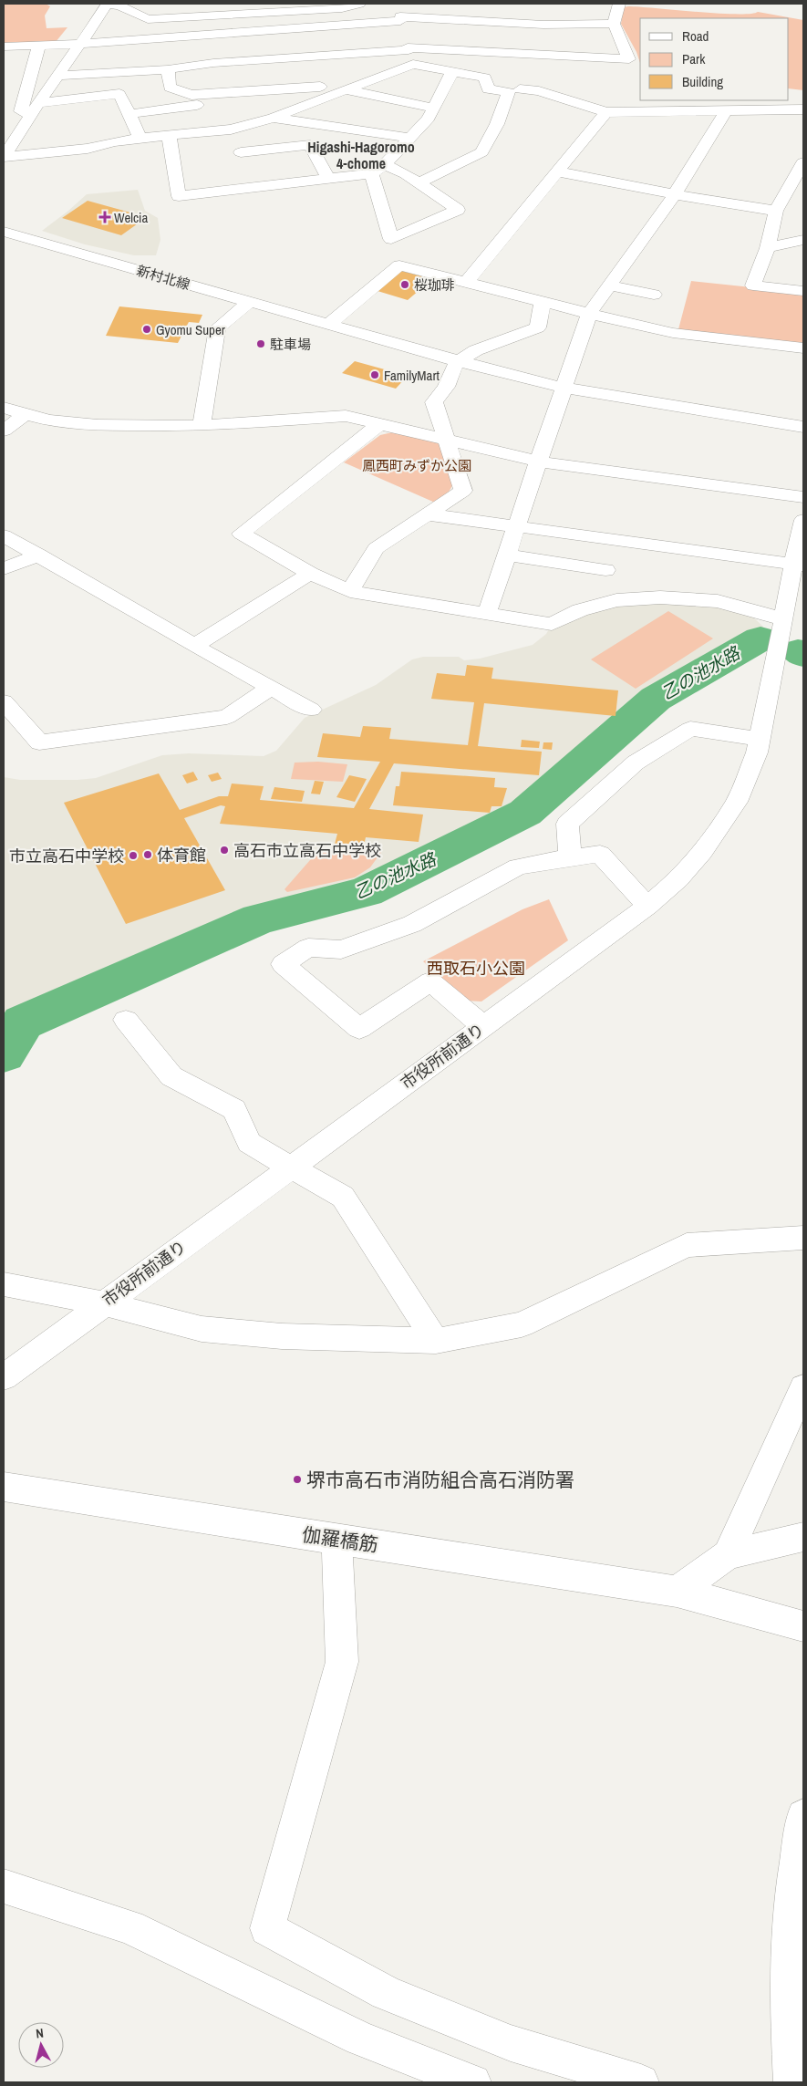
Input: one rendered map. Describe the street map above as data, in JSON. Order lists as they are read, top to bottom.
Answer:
{
  "streets": {
    "street": ["新村北線", "市役所前通り", "伽羅橋筋"]
  },
  "districts": ["Higashi-Hagoromo 4-chome"],
  "water": ["乙の池水路"],
  "parks": ["鳳西町みずか公園", "西取石小公園"],
  "places": {
    "health": ["Welcia"],
    "other": [
      "桜珈琲",
      "Gyomu Super",
      "駐車場",
      "FamilyMart",
      "高石市立高石中学校",
      "体育館",
      "市立高石中学校",
      "堺市高石市消防組合高石消防署"
    ]
  },
  "legend": ["Road", "Park", "Building"],
  "north": "top"
}
